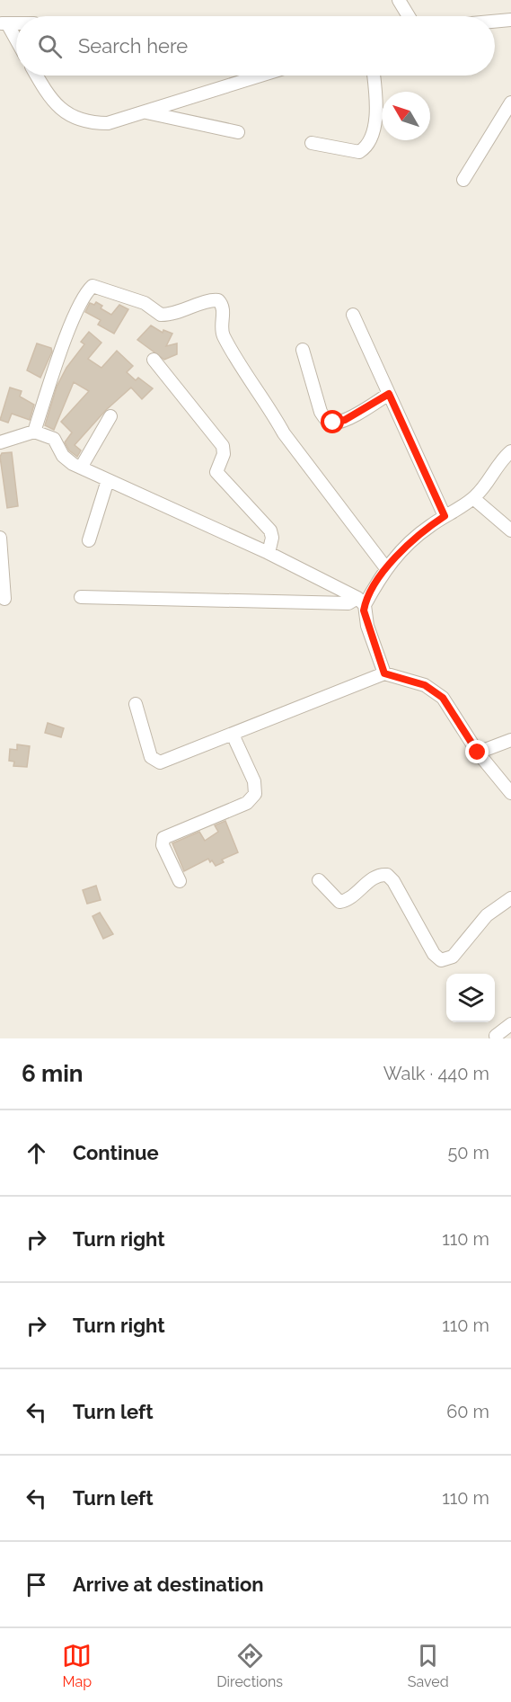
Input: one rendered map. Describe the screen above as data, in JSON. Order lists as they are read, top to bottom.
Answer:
{
  "north": "top left",
  "page": {
    "search": "Search here",
    "heading": ["6 min", "Walk · 440 m"],
    "list": [
      ["Continue", "50 m"],
      ["Turn right", "110 m"],
      ["Turn right", "110 m"],
      ["Turn left", "60 m"],
      ["Turn left", "110 m"],
      "Arrive at destination"
    ],
    "nav": ["Map", "Directions", "Saved"]
  }
}
